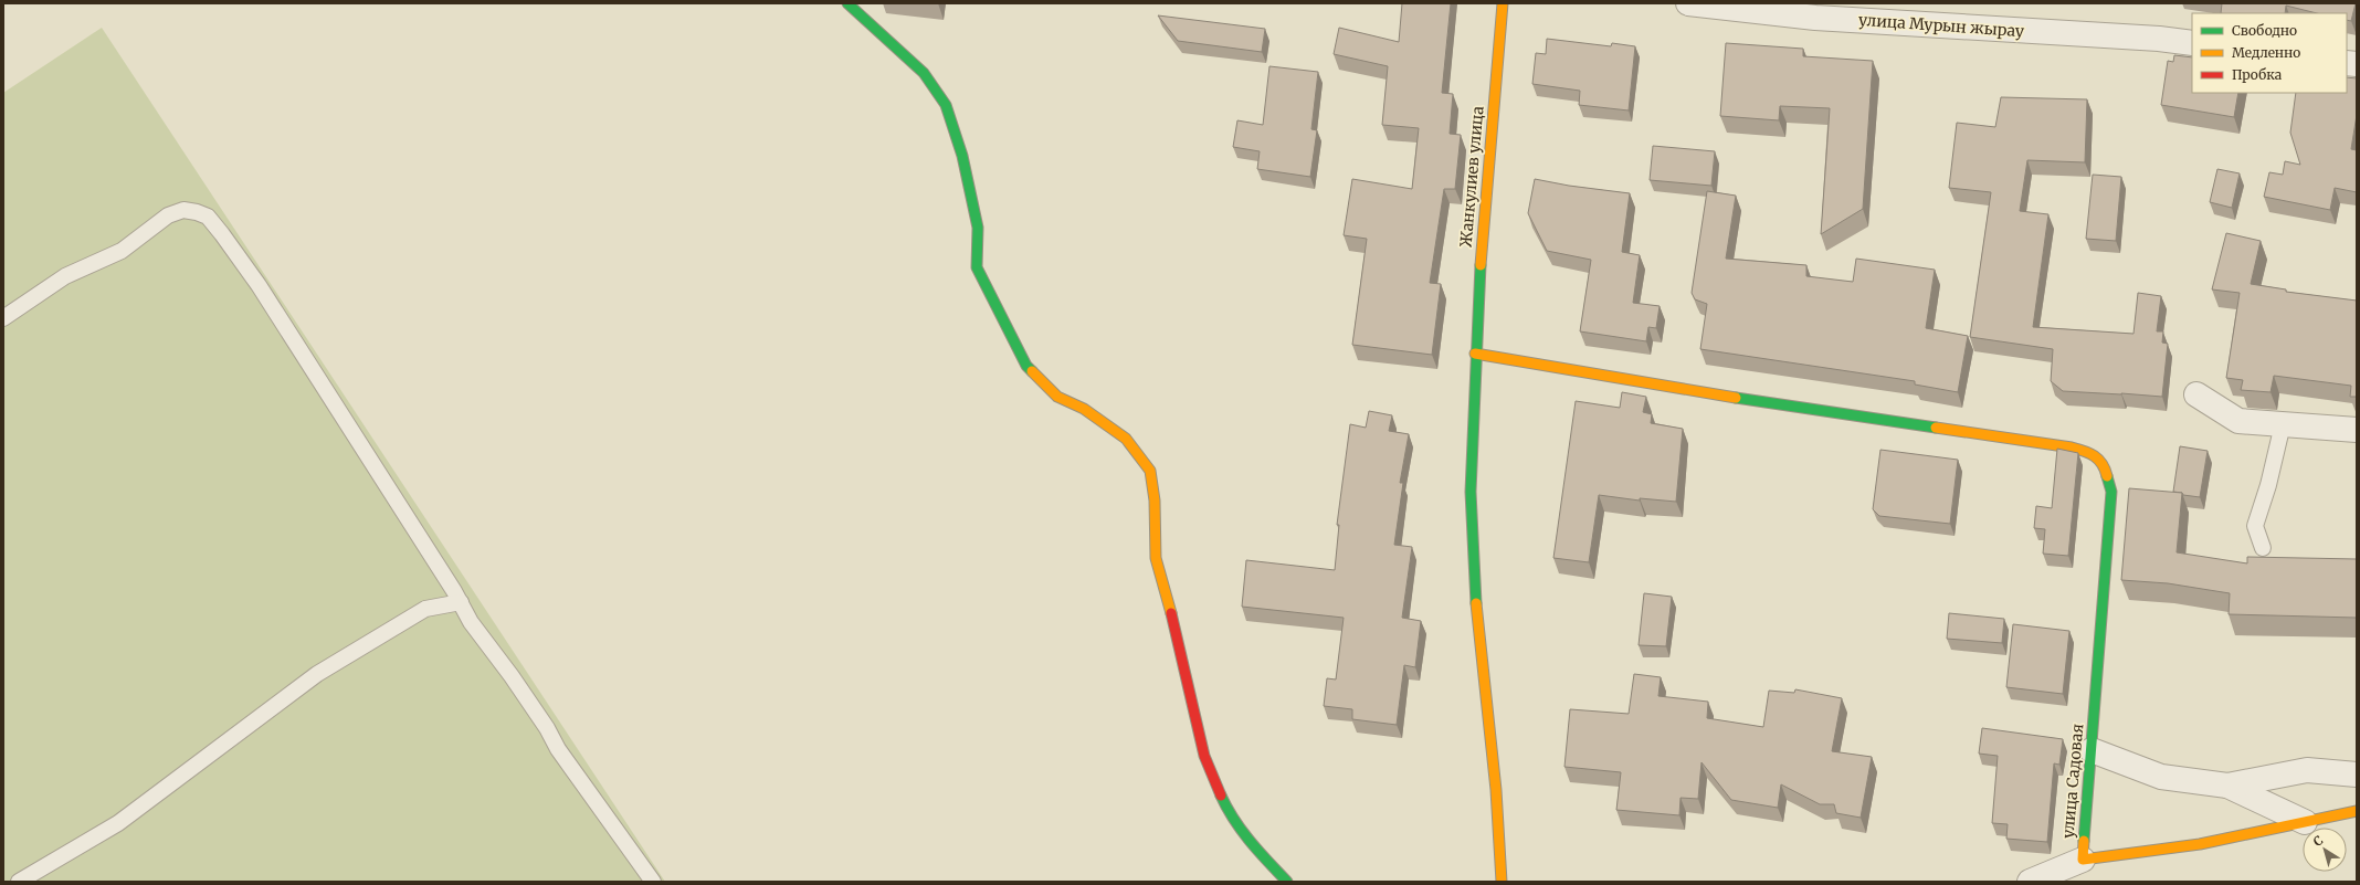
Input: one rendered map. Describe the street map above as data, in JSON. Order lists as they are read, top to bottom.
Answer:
{
  "streets": {
    "street": ["улица Мурын жырау", "Жанкулиев улица", "улица Садовая"]
  },
  "crossings": [
    ["Жанкулиев улица", "улица Садовая"]
  ],
  "legend": ["Свободно", "Медленно", "Пробка"],
  "north": "top left"
}
